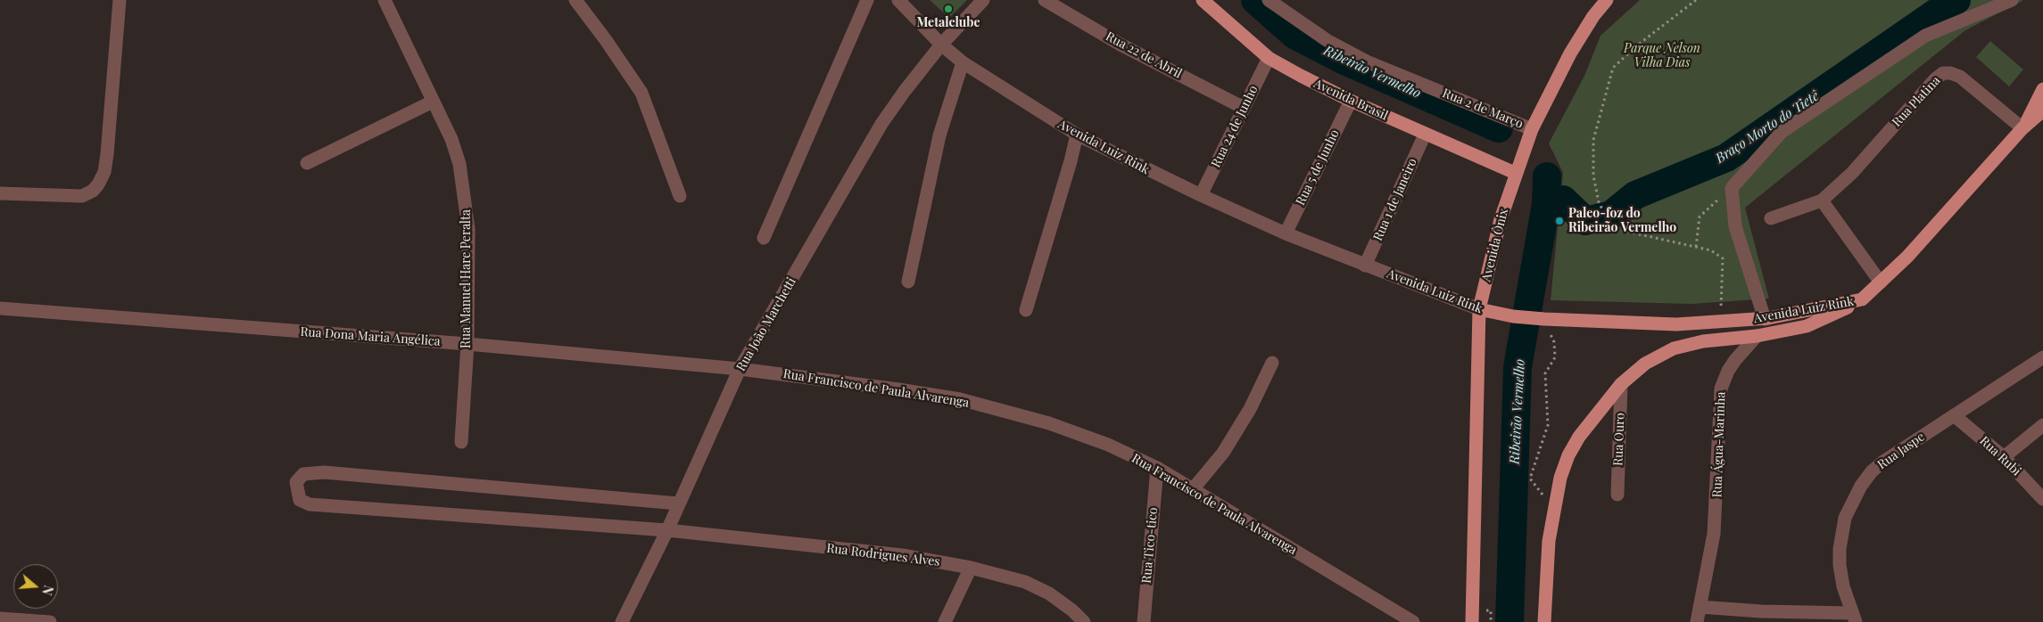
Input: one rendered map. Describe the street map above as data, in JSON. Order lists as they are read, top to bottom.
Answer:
{
  "streets": {
    "main road": ["Avenida Brasil", "Avenida Luiz Rink", "Avenida Ônix"],
    "street": [
      "Rua 22 de Abril",
      "Rua Platina",
      "Rua 2 de Março",
      "Rua 24 de Junho",
      "Rua 5 de Junho",
      "Rua 1 de Janeiro",
      "Rua Manuel Hare Peralta",
      "Rua João Marchetti",
      "Rua Dona Maria Angélica",
      "Rua Francisco de Paula Alvarenga",
      "Rua Ouro",
      "Rua Água-Marinha",
      "Rua Jaspe",
      "Rua Rubi",
      "Rua Tico-tico",
      "Rua Rodrigues Alves"
    ]
  },
  "crossings": [
    ["Rua 22 de Abril", "Rua 24 de Junho"],
    ["Avenida Brasil", "Rua 24 de Junho"],
    ["Avenida Brasil", "Rua 5 de Junho"],
    ["Avenida Brasil", "Rua 1 de Janeiro"],
    ["Avenida Brasil", "Avenida Ônix"],
    ["Rua Platina", "Avenida Luiz Rink"],
    ["Rua 2 de Março", "Avenida Ônix"],
    ["Rua 24 de Junho", "Avenida Luiz Rink"],
    ["Avenida Luiz Rink", "Rua 5 de Junho"],
    ["Avenida Luiz Rink", "Rua 1 de Janeiro"],
    ["Avenida Luiz Rink", "Avenida Ônix"],
    ["Avenida Luiz Rink", "Rua João Marchetti"],
    ["Rua Manuel Hare Peralta", "Rua Dona Maria Angélica"],
    ["Rua João Marchetti", "Rua Dona Maria Angélica"],
    ["Rua João Marchetti", "Rua Francisco de Paula Alvarenga"],
    ["Rua João Marchetti", "Rua Rodrigues Alves"],
    ["Rua Dona Maria Angélica", "Rua Francisco de Paula Alvarenga"],
    ["Rua Francisco de Paula Alvarenga", "Rua Tico-tico"],
    ["Rua Jaspe", "Rua Rubi"]
  ],
  "water": ["Ribeirão Vermelho", "Braço Morto do Tietê"],
  "parks": ["Parque Nelson Vilha Dias"],
  "places": ["Metalclube", "Paleo-foz do Ribeirão Vermelho"],
  "north": "right"
}
